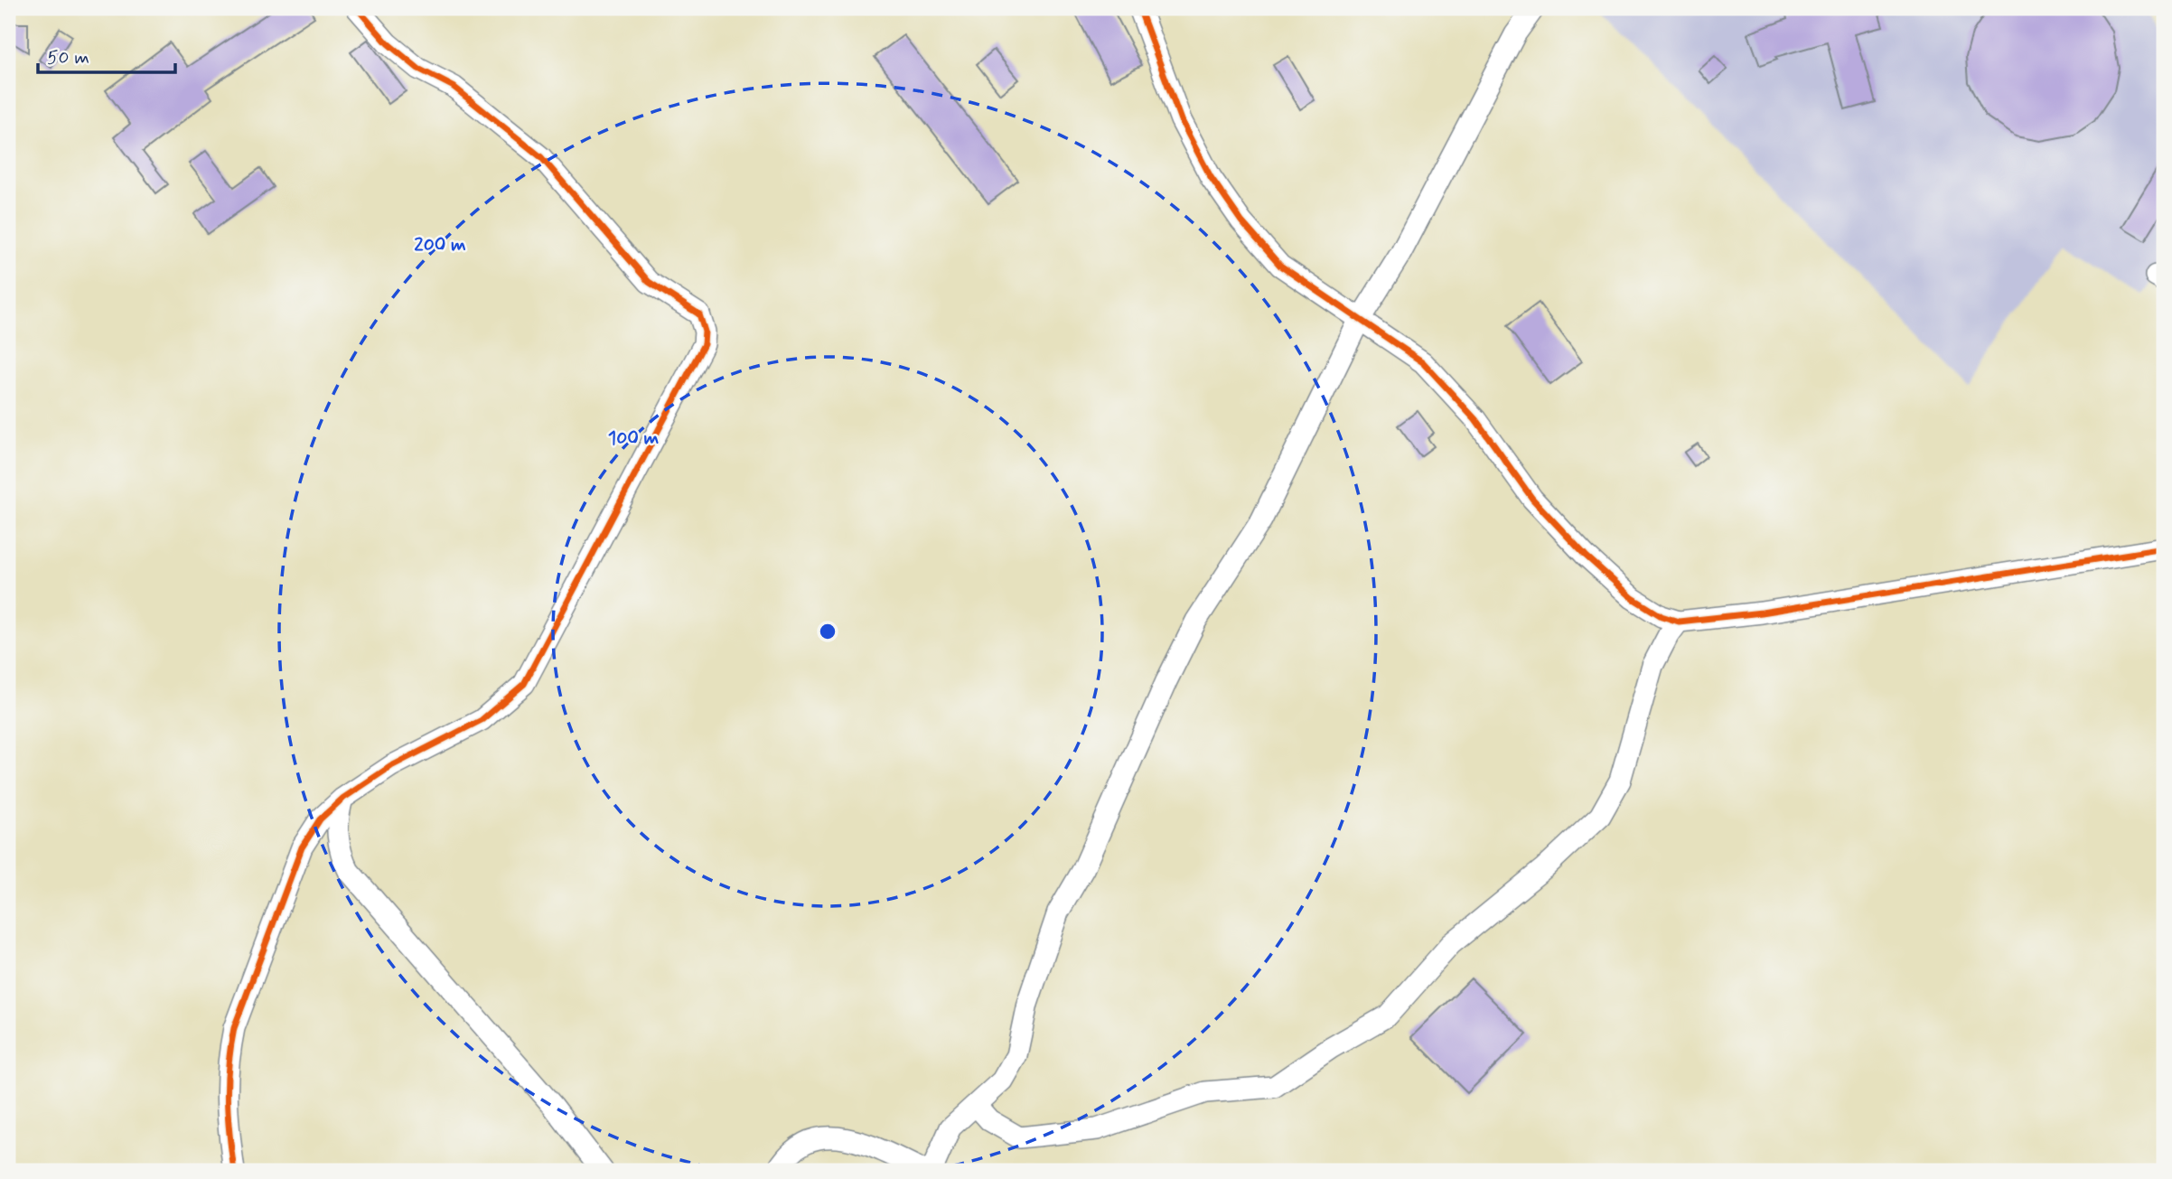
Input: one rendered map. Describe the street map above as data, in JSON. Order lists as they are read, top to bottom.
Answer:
{
  "scale_bar": "50 m",
  "rings": ["200 m", "100 m"]
}
